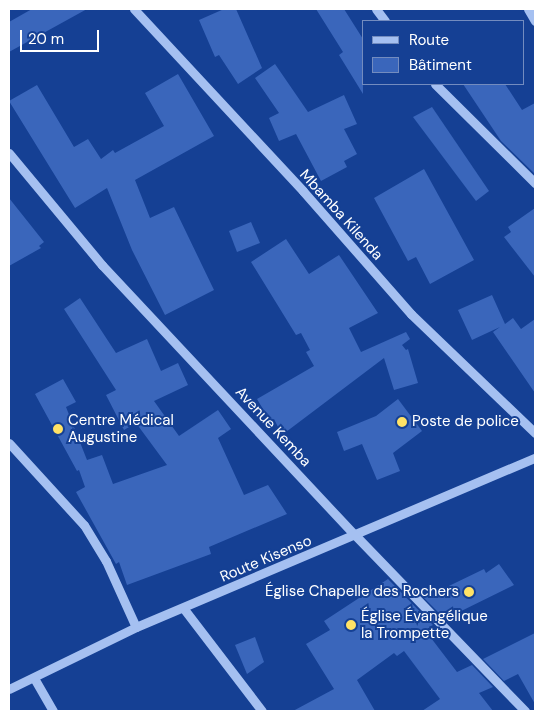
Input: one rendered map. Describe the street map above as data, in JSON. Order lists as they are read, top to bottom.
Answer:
{
  "streets": {
    "street": ["Mbamba Kilenda", "Avenue Kemba", "Route Kisenso"]
  },
  "crossings": [
    ["Avenue Kemba", "Route Kisenso"]
  ],
  "places": [
    "Poste de police",
    "Centre Médical Augustine",
    "Église Chapelle des Rochers",
    "Église Évangélique la Trompette"
  ],
  "legend": ["Route", "Bâtiment"],
  "scale_bar": "20 m"
}
